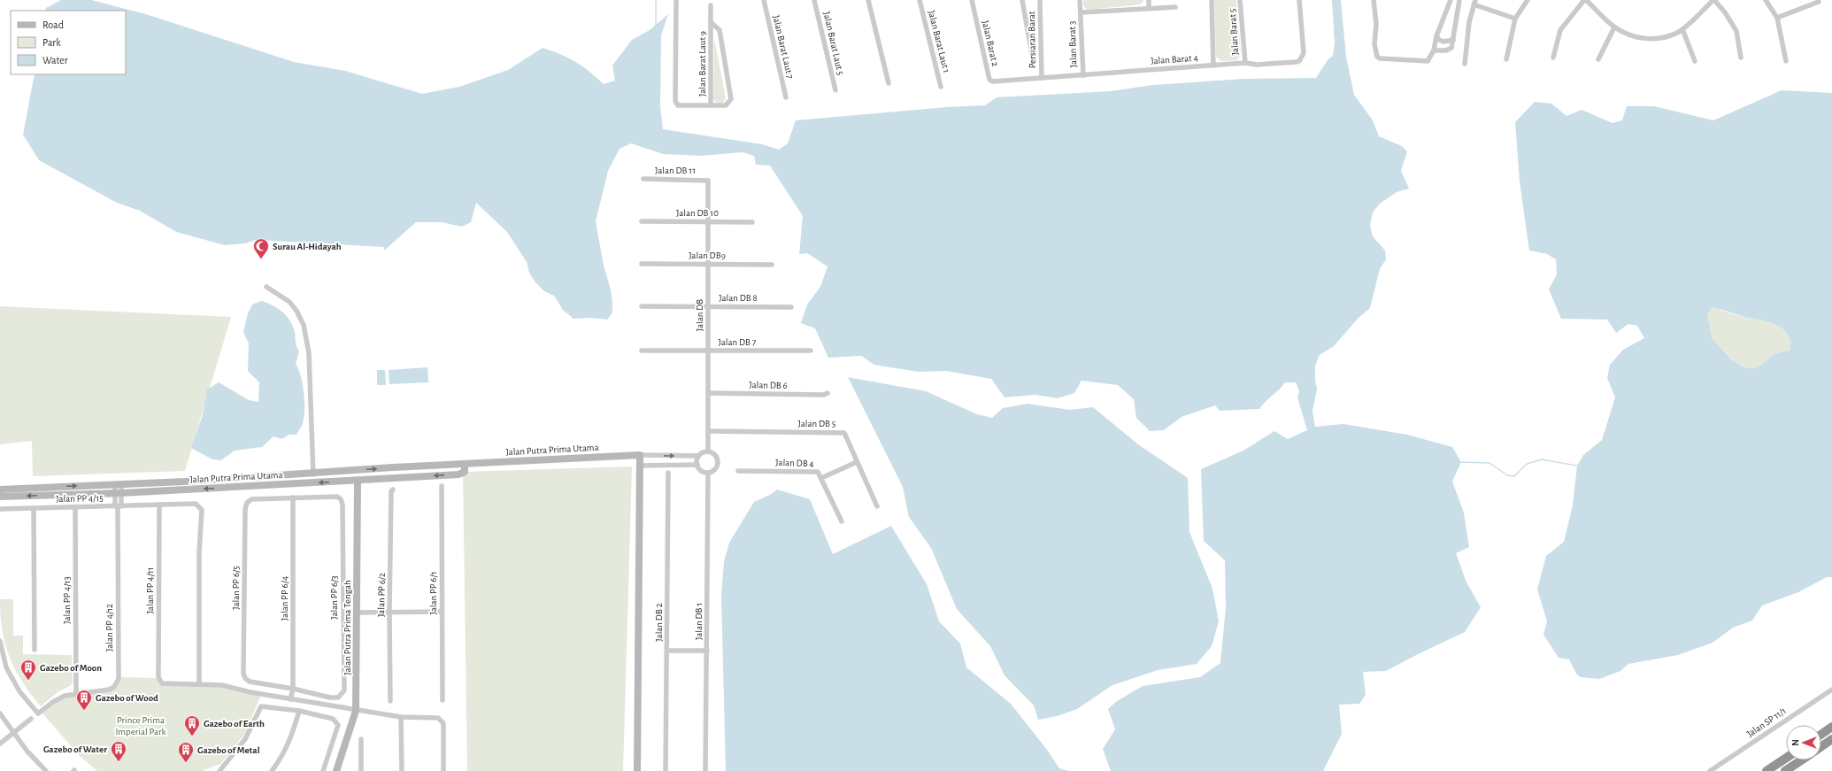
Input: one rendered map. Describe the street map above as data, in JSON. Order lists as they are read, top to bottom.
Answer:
{
  "streets": {
    "street": [
      "Jalan Barat 5",
      "Persiaran Barat",
      "Jalan Barat Laut 1",
      "Jalan Barat Laut 5",
      "Jalan Barat 2",
      "Jalan Barat 3",
      "Jalan Barat Laut 7",
      "Jalan Barat 4",
      "Jalan Barat Laut 9",
      "Jalan DB 11",
      "Jalan DB 10",
      "Jalan DB9",
      "Jalan DB 8",
      "Jalan DB",
      "Jalan DB 7",
      "Jalan DB 6",
      "Jalan DB 5",
      "Jalan Putra Prima Utama",
      "Jalan DB 4",
      "Jalan PP 4/15",
      "Jalan PP 6/5",
      "Jalan PP 4/11",
      "Jalan PP 6/1",
      "Jalan PP 6/2",
      "Jalan PP 6/3",
      "Jalan PP 6/4",
      "Jalan PP 4/13",
      "Jalan DB 1",
      "Jalan DB 2",
      "Jalan PP 4/12",
      "Jalan Putra Prima Tengah",
      "Jalan SP 11/1"
    ]
  },
  "crossings": [
    ["Jalan Barat 5", "Jalan Barat 4"],
    ["Persiaran Barat", "Jalan Barat 2"],
    ["Persiaran Barat", "Jalan Barat 4"],
    ["Jalan Barat 2", "Jalan Barat 4"],
    ["Jalan Barat 3", "Jalan Barat 4"],
    ["Jalan DB 11", "Jalan DB"],
    ["Jalan DB 10", "Jalan DB"],
    ["Jalan DB9", "Jalan DB"],
    ["Jalan DB 8", "Jalan DB"],
    ["Jalan DB", "Jalan DB 7"],
    ["Jalan DB", "Jalan DB 6"],
    ["Jalan DB", "Jalan DB 5"],
    ["Jalan DB", "Jalan DB 1"],
    ["Jalan Putra Prima Utama", "Jalan PP 4/12"],
    ["Jalan Putra Prima Utama", "Jalan Putra Prima Tengah"],
    ["Jalan PP 4/15", "Jalan PP 4/11"],
    ["Jalan PP 4/15", "Jalan PP 4/13"],
    ["Jalan PP 4/15", "Jalan PP 4/12"],
    ["Jalan PP 6/5", "Jalan PP 6/3"],
    ["Jalan PP 6/5", "Jalan PP 6/4"],
    ["Jalan PP 6/3", "Jalan PP 6/4"],
    ["Jalan PP 4/13", "Jalan PP 4/12"]
  ],
  "parks": ["Prince Prima Imperial Park"],
  "places": {
    "mosque": ["Surau Al-Hidayah"],
    "building": [
      "Gazebo of Moon",
      "Gazebo of Wood",
      "Gazebo of Earth",
      "Gazebo of Water",
      "Gazebo of Metal"
    ]
  },
  "legend": ["Road", "Park", "Water"],
  "north": "left"
}
